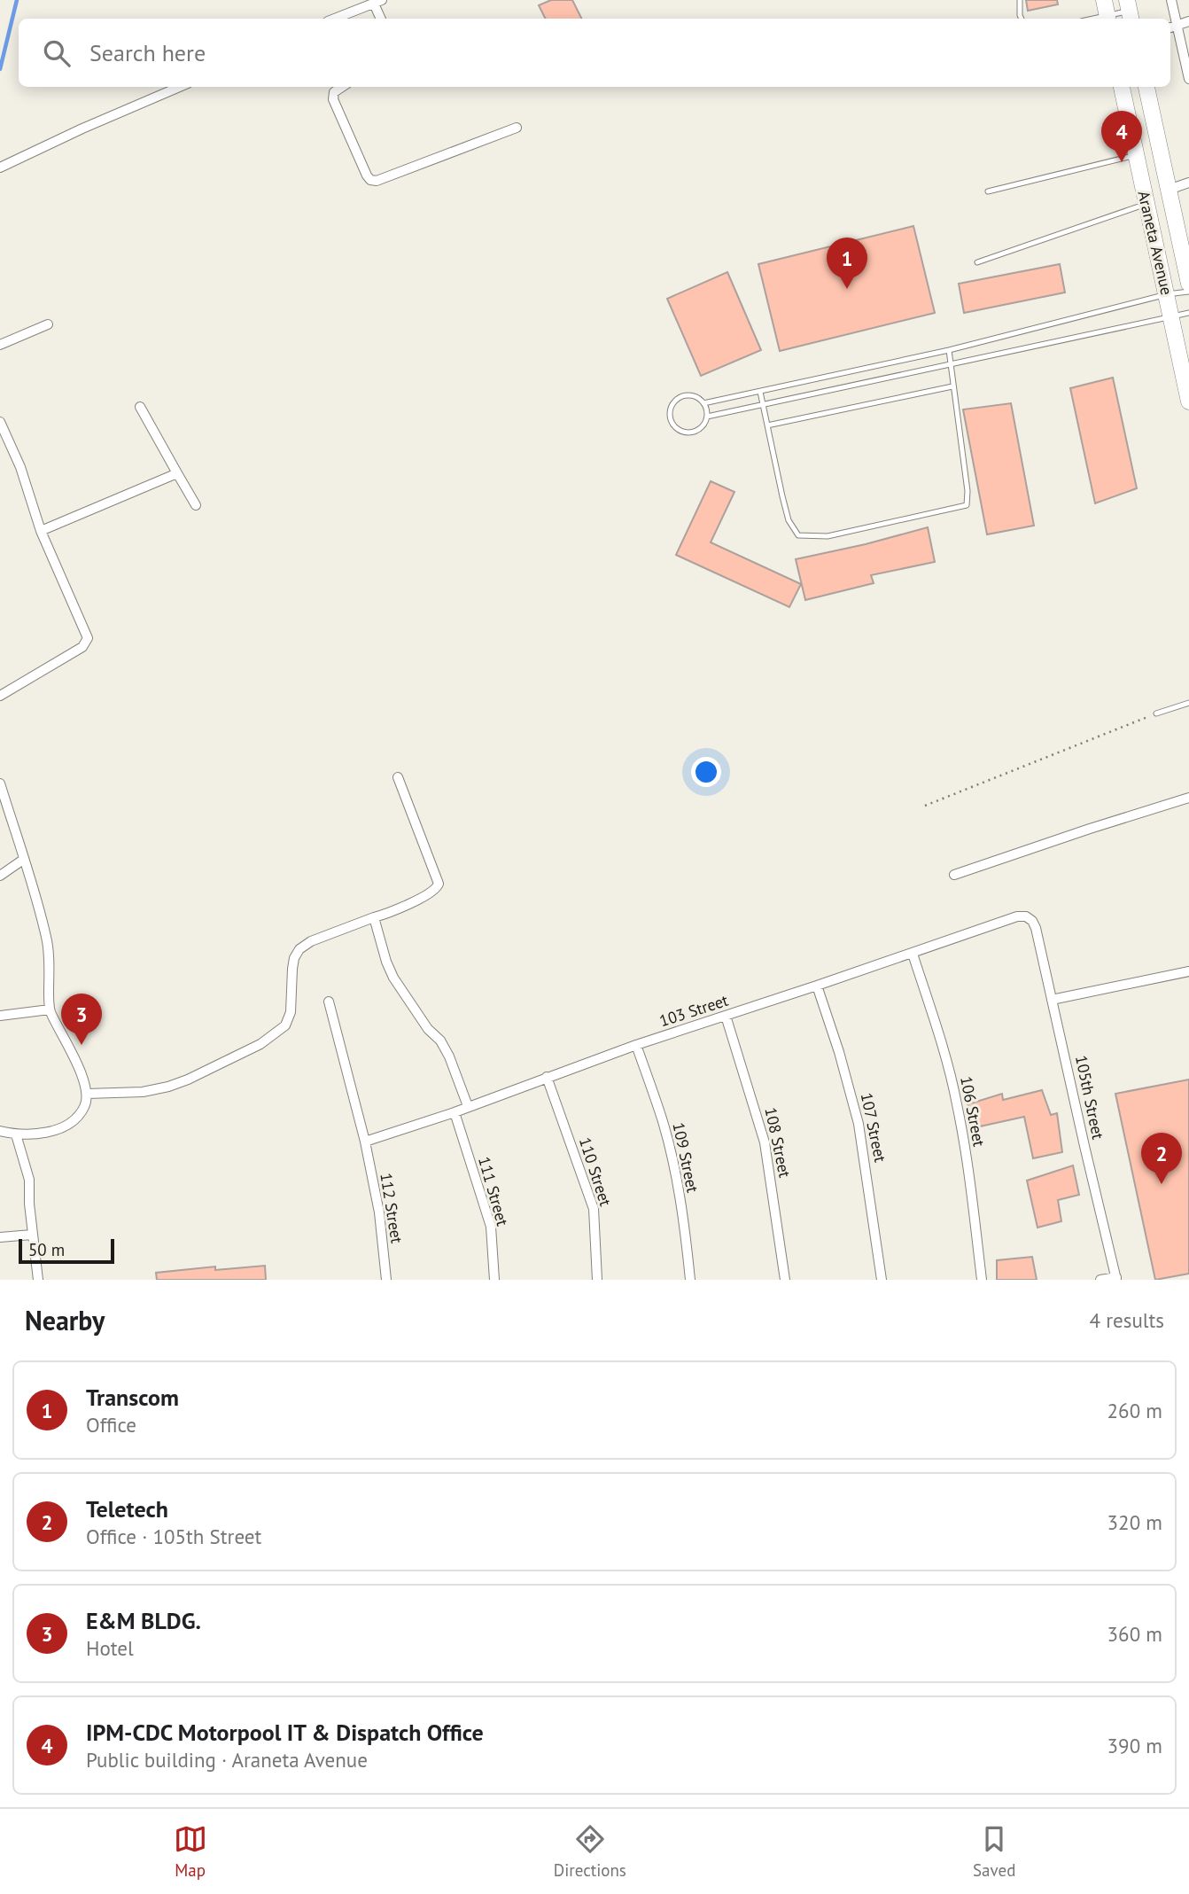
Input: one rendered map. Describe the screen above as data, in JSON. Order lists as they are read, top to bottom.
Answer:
{
  "streets": {
    "main road": ["Araneta Avenue"],
    "street": [
      "103 Street",
      "105th Street",
      "106 Street",
      "107 Street",
      "108 Street",
      "109 Street",
      "110 Street",
      "111 Street",
      "112 Street"
    ]
  },
  "crossings": [
    ["103 Street", "105th Street"],
    ["103 Street", "106 Street"],
    ["103 Street", "107 Street"],
    ["103 Street", "108 Street"],
    ["103 Street", "109 Street"],
    ["103 Street", "110 Street"],
    ["103 Street", "111 Street"],
    ["103 Street", "112 Street"]
  ],
  "scale_bar": "50 m",
  "page": {
    "search": "Search here",
    "pins": [
      "4",
      "1",
      "3",
      "2"
    ],
    "scale": "50 m",
    "heading": ["Nearby", "4 results"],
    "list": [
      {
        "mark": "1",
        "name": "Transcom",
        "note": "Office",
        "value": "260 m"
      },
      {
        "mark": "2",
        "name": "Teletech",
        "note": "Office · 105th Street",
        "value": "320 m"
      },
      {
        "mark": "3",
        "name": "E&M BLDG.",
        "note": "Hotel",
        "value": "360 m"
      },
      {
        "mark": "4",
        "name": "IPM-CDC Motorpool IT & Dispatch Office",
        "note": "Public building · Araneta Avenue",
        "value": "390 m"
      }
    ],
    "nav": ["Map", "Directions", "Saved"]
  }
}
